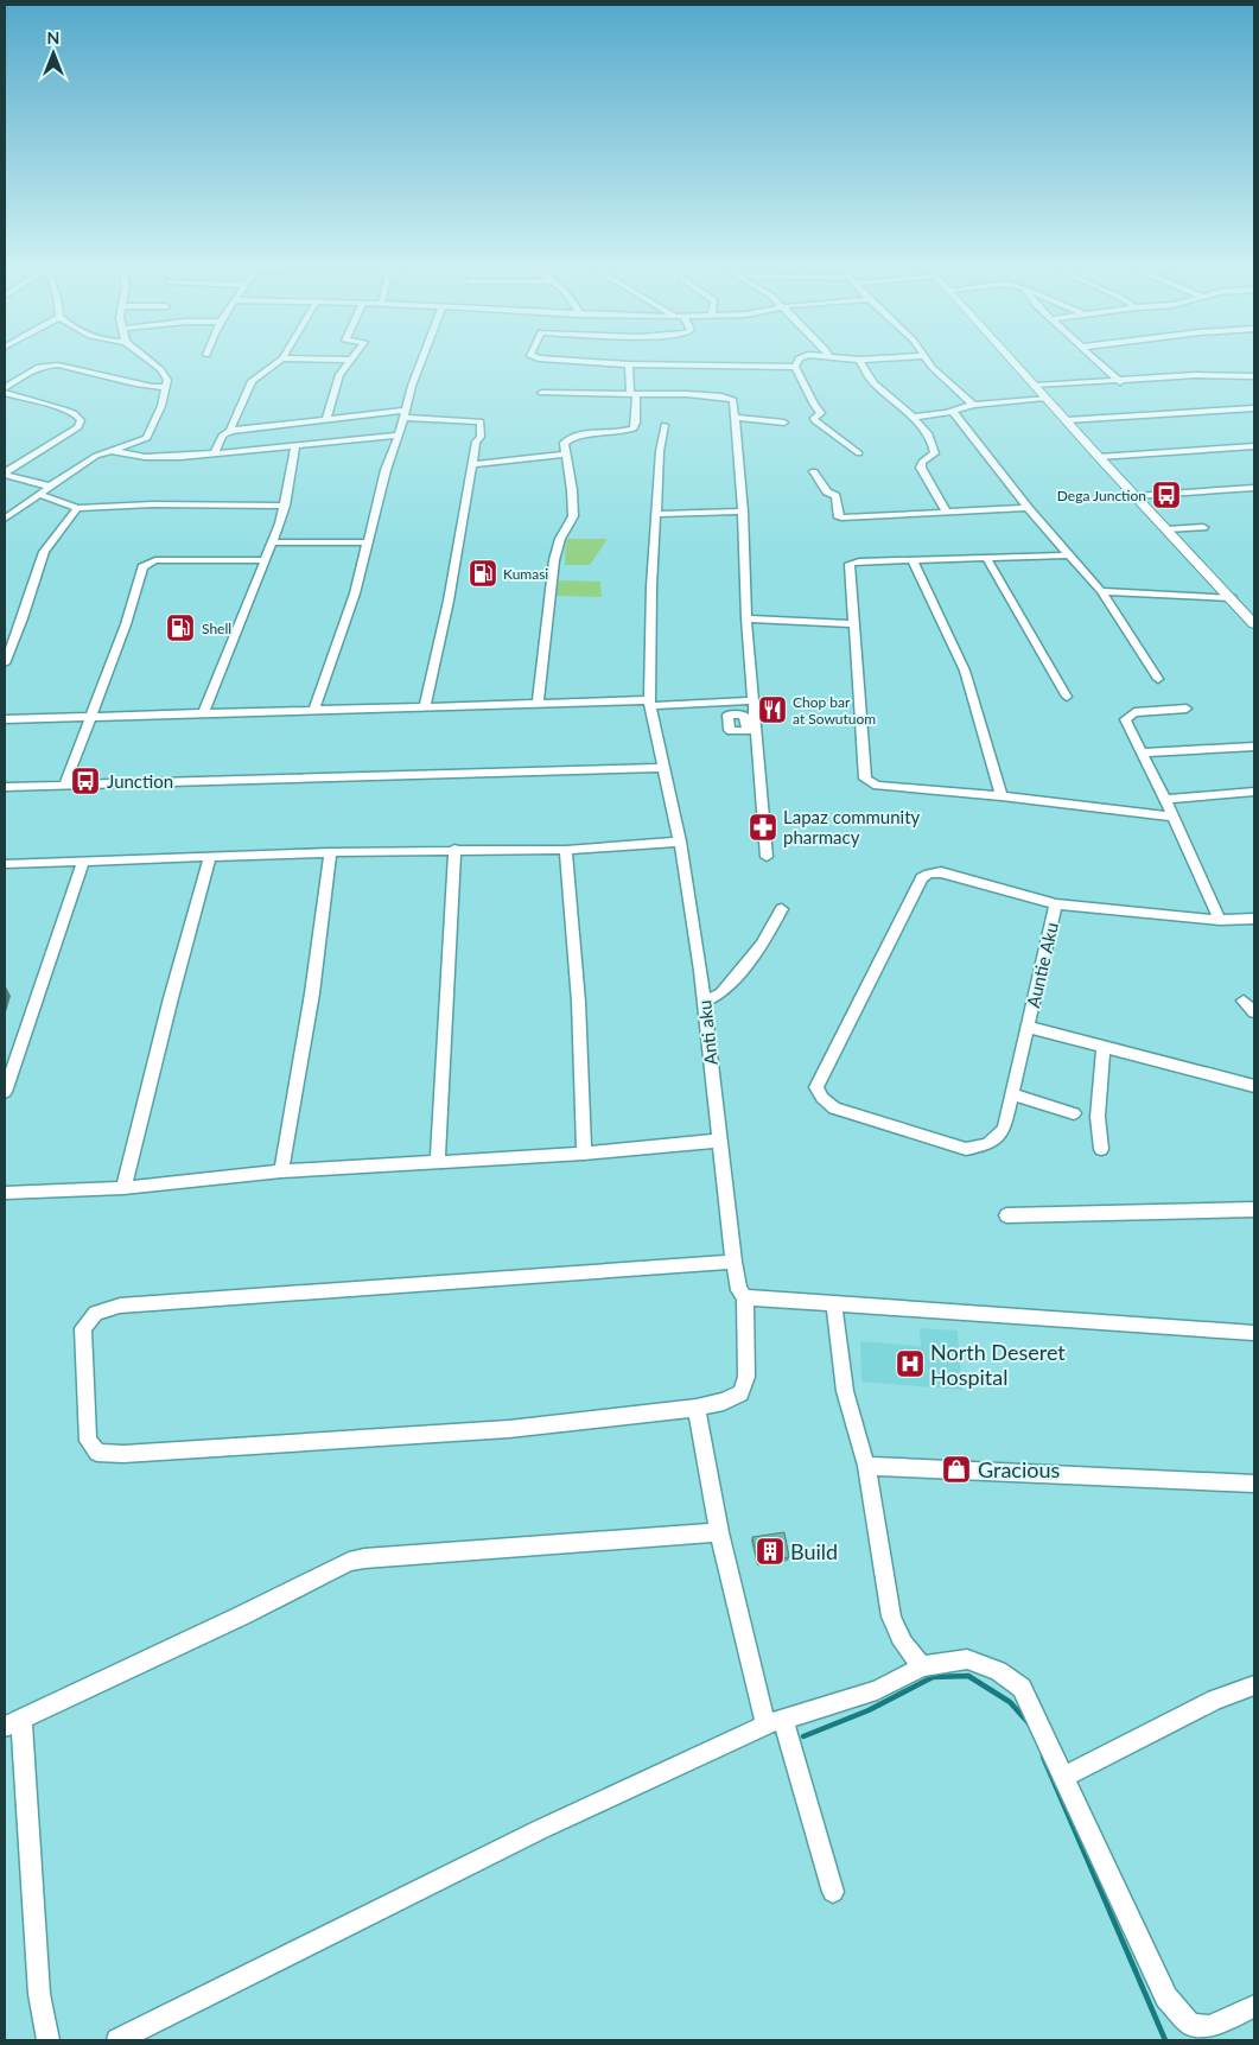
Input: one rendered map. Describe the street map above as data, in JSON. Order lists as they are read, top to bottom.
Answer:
{
  "streets": {
    "street": ["Auntie Aku", "Anti aku"]
  },
  "places": {
    "bus stop": ["Dega Junction", "Junction"],
    "fuel station": ["Kumasi", "Shell"],
    "restaurant": ["Chop bar at Sowutuom"],
    "pharmacy": ["Lapaz community pharmacy"],
    "hospital": ["North Deseret Hospital"],
    "shop": ["Gracious"],
    "building": ["Build"]
  },
  "north": "top"
}
